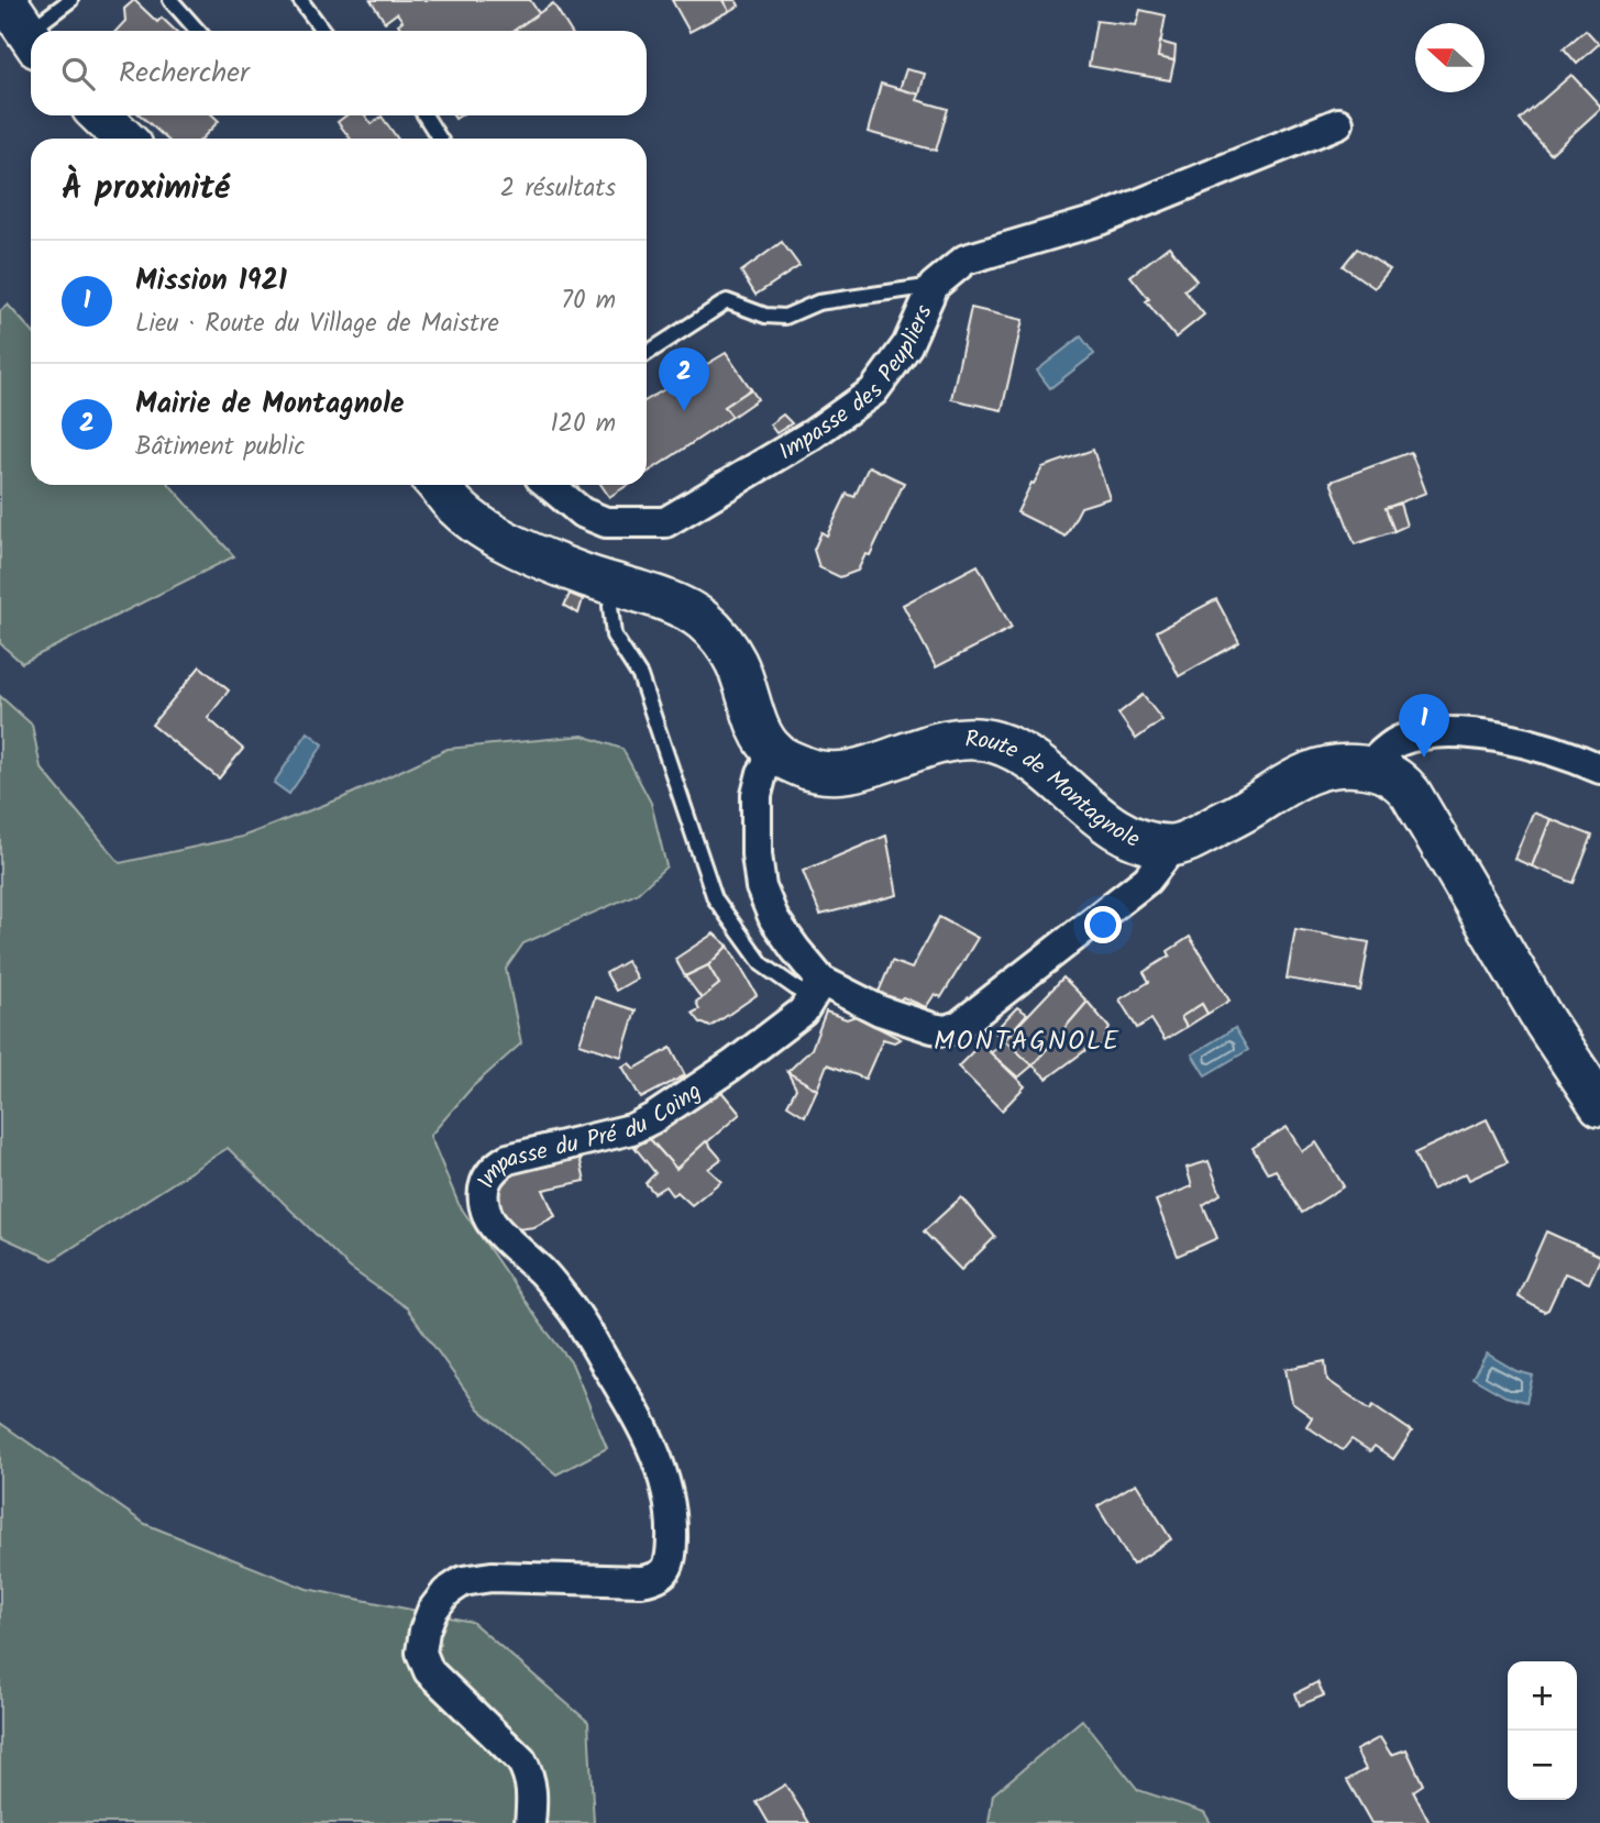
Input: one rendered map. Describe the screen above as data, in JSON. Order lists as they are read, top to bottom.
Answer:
{
  "streets": {
    "street": ["Impasse des Peupliers", "Route de Montagnole", "Impasse du Pré du Coing"]
  },
  "districts": ["MONTAGNOLE"],
  "north": "left",
  "page": {
    "search": "Rechercher",
    "heading": ["À proximité", "2 résultats"],
    "list": [
      {
        "mark": "1",
        "name": "Mission 1921",
        "note": "Lieu · Route du Village de Maistre",
        "value": "70 m"
      },
      {
        "mark": "2",
        "name": "Mairie de Montagnole",
        "note": "Bâtiment public",
        "value": "120 m"
      }
    ],
    "pins": ["2", "1"],
    "map_buttons": ["+", "−"]
  }
}
